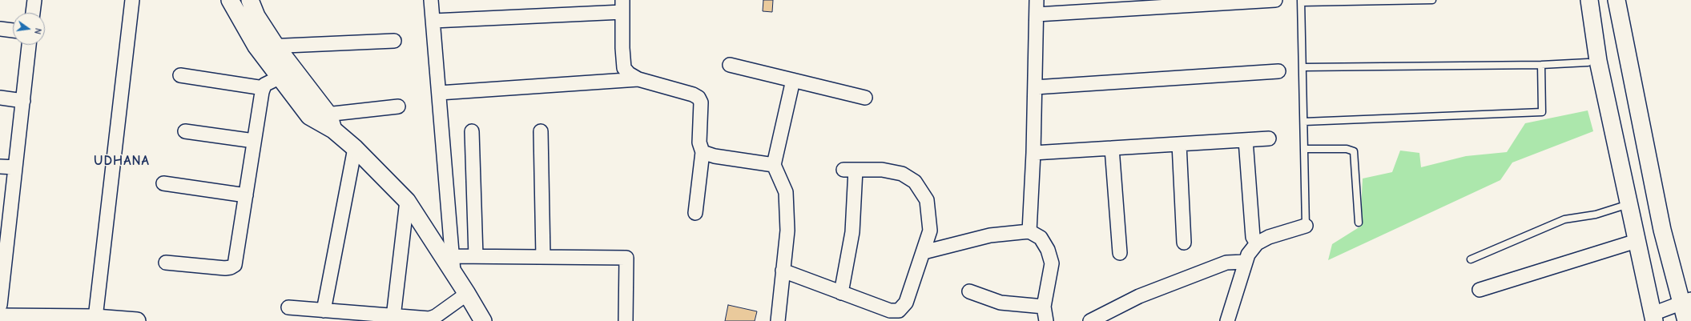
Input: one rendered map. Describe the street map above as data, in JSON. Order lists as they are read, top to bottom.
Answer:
{
  "districts": ["UDHANA"],
  "north": "right"
}
